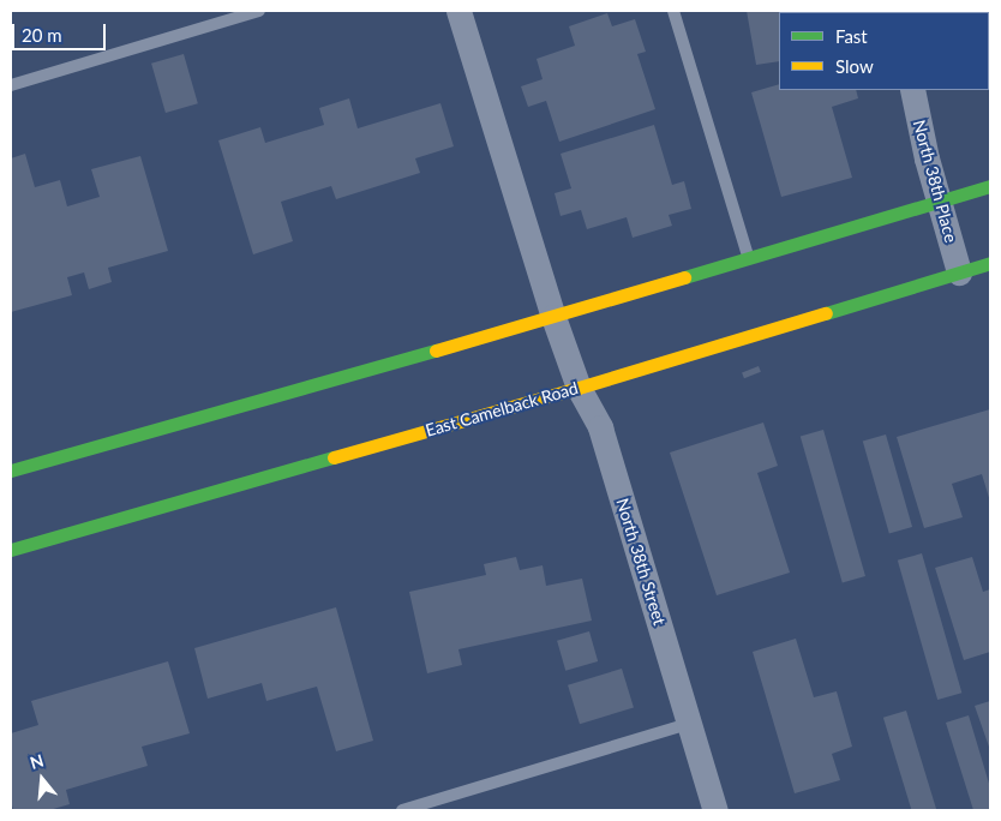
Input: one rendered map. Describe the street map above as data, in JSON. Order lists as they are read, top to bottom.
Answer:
{
  "streets": {
    "main road": ["East Camelback Road"],
    "street": ["North 38th Place", "North 38th Street"]
  },
  "crossings": [
    ["North 38th Place", "East Camelback Road"],
    ["East Camelback Road", "North 38th Street"]
  ],
  "legend": ["Fast", "Slow"],
  "scale_bar": "20 m",
  "north": "top"
}
